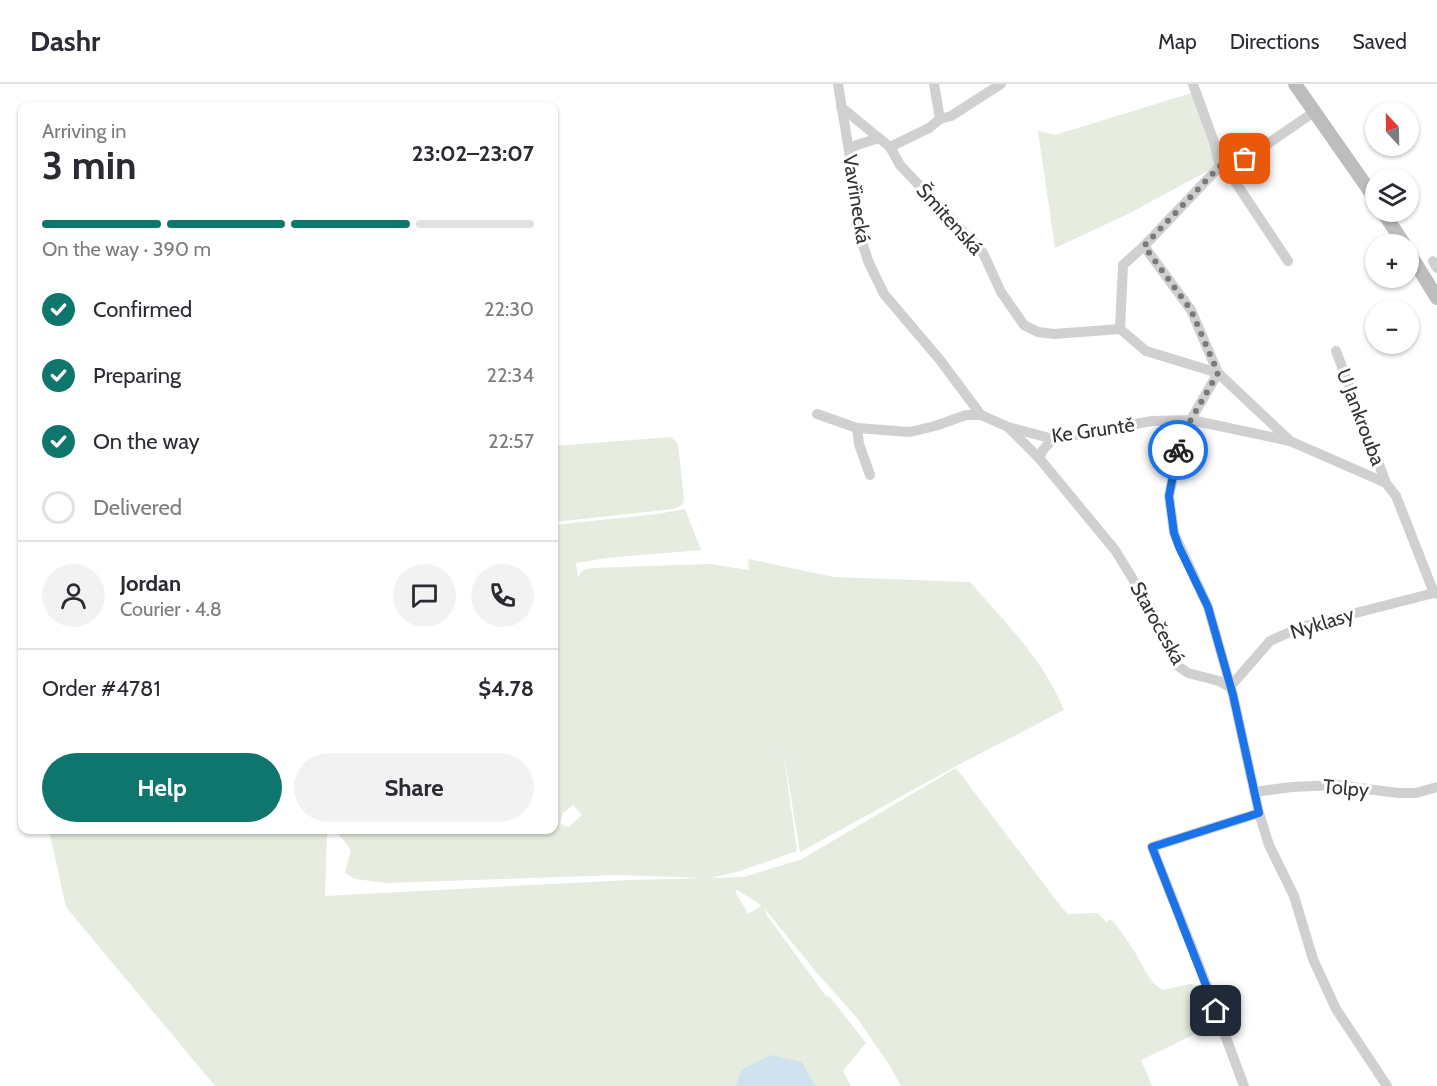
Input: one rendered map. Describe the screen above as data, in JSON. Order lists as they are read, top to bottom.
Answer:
{
  "streets": {
    "street": [
      "Vavřinecká",
      "Šmitenská",
      "U Jankrouba",
      "Ke Gruntě",
      "Staročeská",
      "Nyklasy",
      "Tolpy"
    ]
  },
  "crossings": [
    ["Vavřinecká", "Šmitenská"],
    ["Vavřinecká", "Ke Gruntě"],
    ["U Jankrouba", "Ke Gruntě"],
    ["Ke Gruntě", "Staročeská"],
    ["Staročeská", "Nyklasy"]
  ],
  "north": "top",
  "page": {
    "header": "Dashr",
    "nav": ["Map", "Directions", "Saved"],
    "map_buttons": ["+", "−"],
    "heading": ["3 min", "Arriving in", "23:02–23:07"],
    "panel": [
      "Jordan",
      "Courier · 4.8",
      "Order #4781",
      "$4.78"
    ],
    "bar": "On the way · 390 m",
    "list": [
      ["Confirmed", "22:30"],
      ["Preparing", "22:34"],
      ["On the way", "22:57"],
      "Delivered"
    ],
    "buttons": ["Help", "Share"]
  }
}
